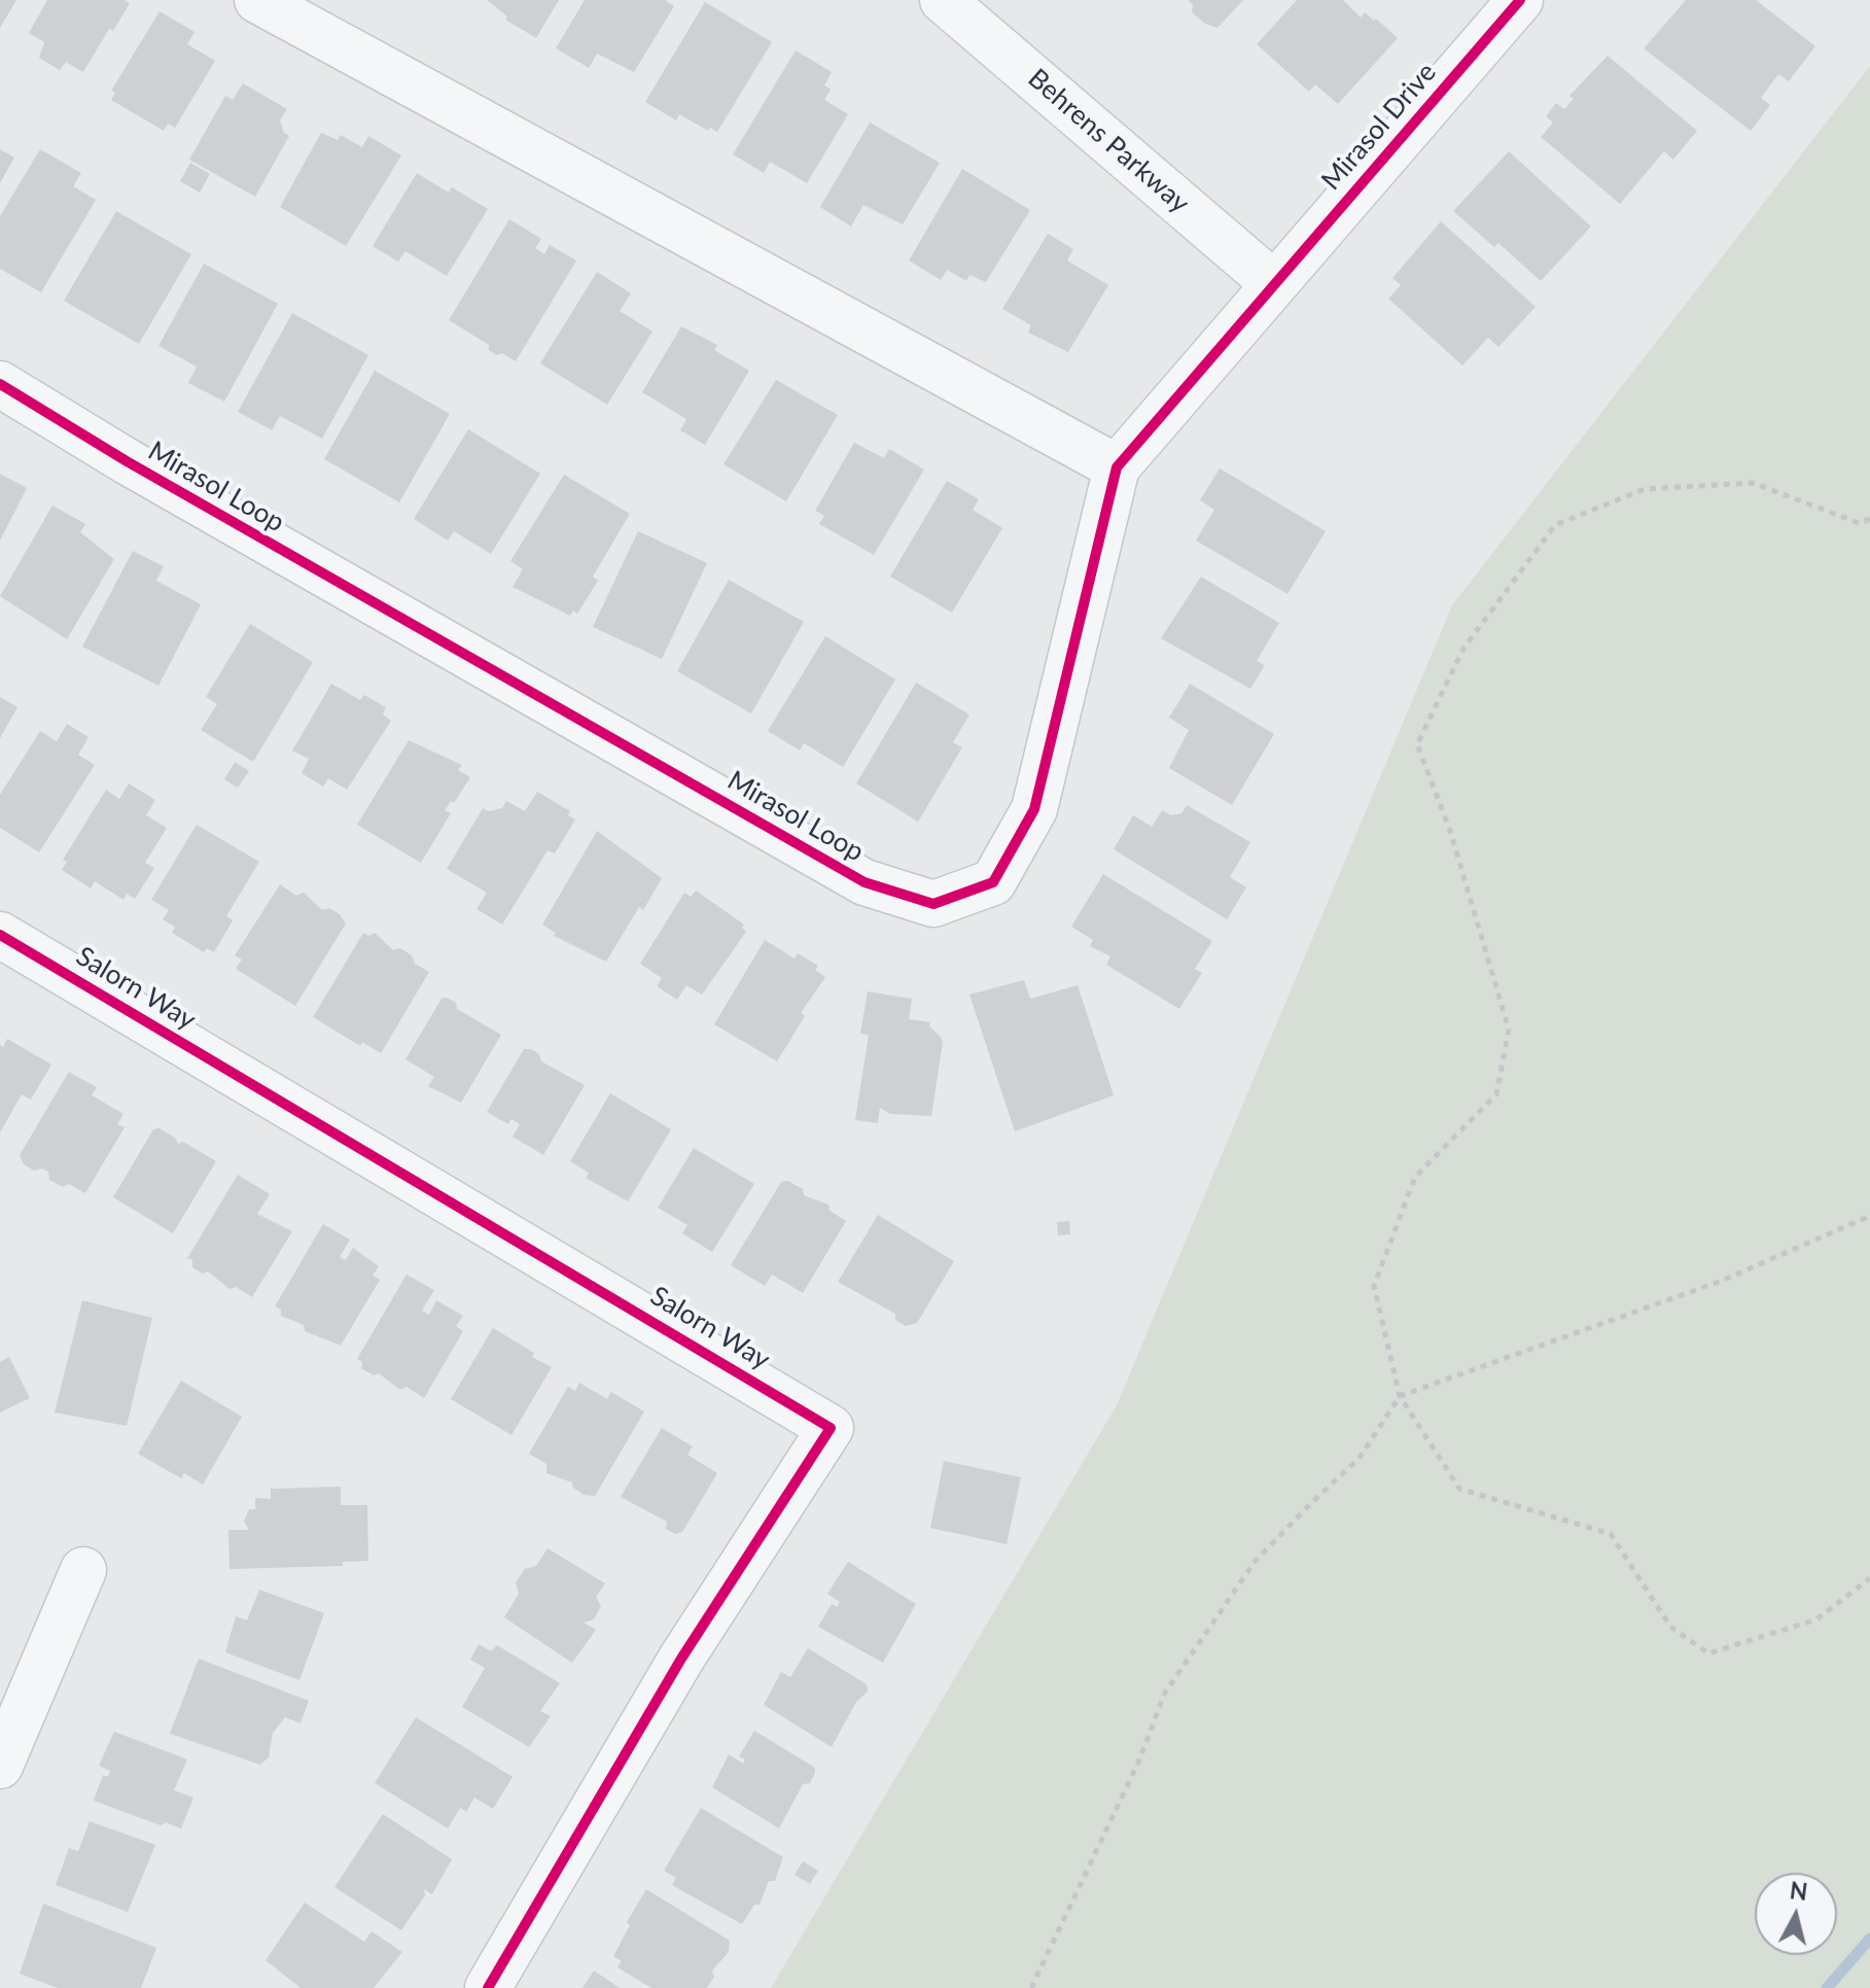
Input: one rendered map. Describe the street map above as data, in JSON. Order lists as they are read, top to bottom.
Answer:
{
  "streets": {
    "street": [
      "Mirasol Drive",
      "Behrens Parkway",
      "Mirasol Loop",
      "Salorn Way"
    ]
  },
  "crossings": [
    ["Mirasol Drive", "Behrens Parkway"],
    ["Mirasol Drive", "Mirasol Loop"],
    ["Behrens Parkway", "Mirasol Loop"]
  ],
  "north": "top"
}
